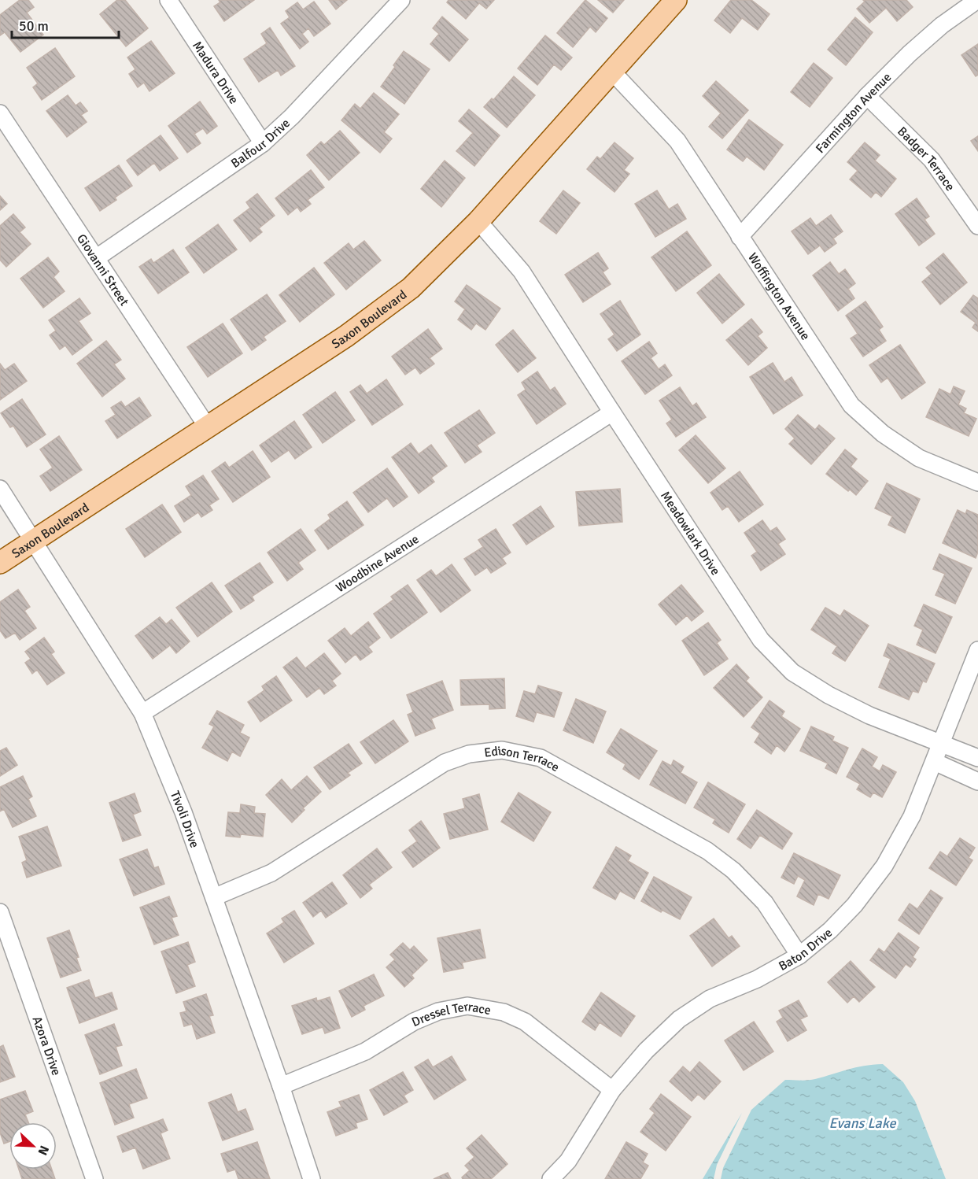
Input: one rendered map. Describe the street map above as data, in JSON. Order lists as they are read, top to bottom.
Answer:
{
  "streets": {
    "main road": ["Saxon Boulevard"],
    "street": [
      "Madura Drive",
      "Farmington Avenue",
      "Balfour Drive",
      "Badger Terrace",
      "Giovanni Street",
      "Woffington Avenue",
      "Meadowlark Drive",
      "Woodbine Avenue",
      "Edison Terrace",
      "Tivoli Drive",
      "Baton Drive",
      "Dressel Terrace",
      "Azora Drive"
    ]
  },
  "crossings": [
    ["Madura Drive", "Balfour Drive"],
    ["Farmington Avenue", "Badger Terrace"],
    ["Farmington Avenue", "Woffington Avenue"],
    ["Balfour Drive", "Giovanni Street"],
    ["Giovanni Street", "Saxon Boulevard"],
    ["Woffington Avenue", "Saxon Boulevard"],
    ["Saxon Boulevard", "Meadowlark Drive"],
    ["Saxon Boulevard", "Tivoli Drive"],
    ["Meadowlark Drive", "Woodbine Avenue"],
    ["Meadowlark Drive", "Baton Drive"],
    ["Woodbine Avenue", "Tivoli Drive"],
    ["Edison Terrace", "Tivoli Drive"],
    ["Edison Terrace", "Baton Drive"],
    ["Tivoli Drive", "Dressel Terrace"],
    ["Baton Drive", "Dressel Terrace"]
  ],
  "water": ["Evans Lake"],
  "scale_bar": "50 m",
  "north": "bottom right"
}
